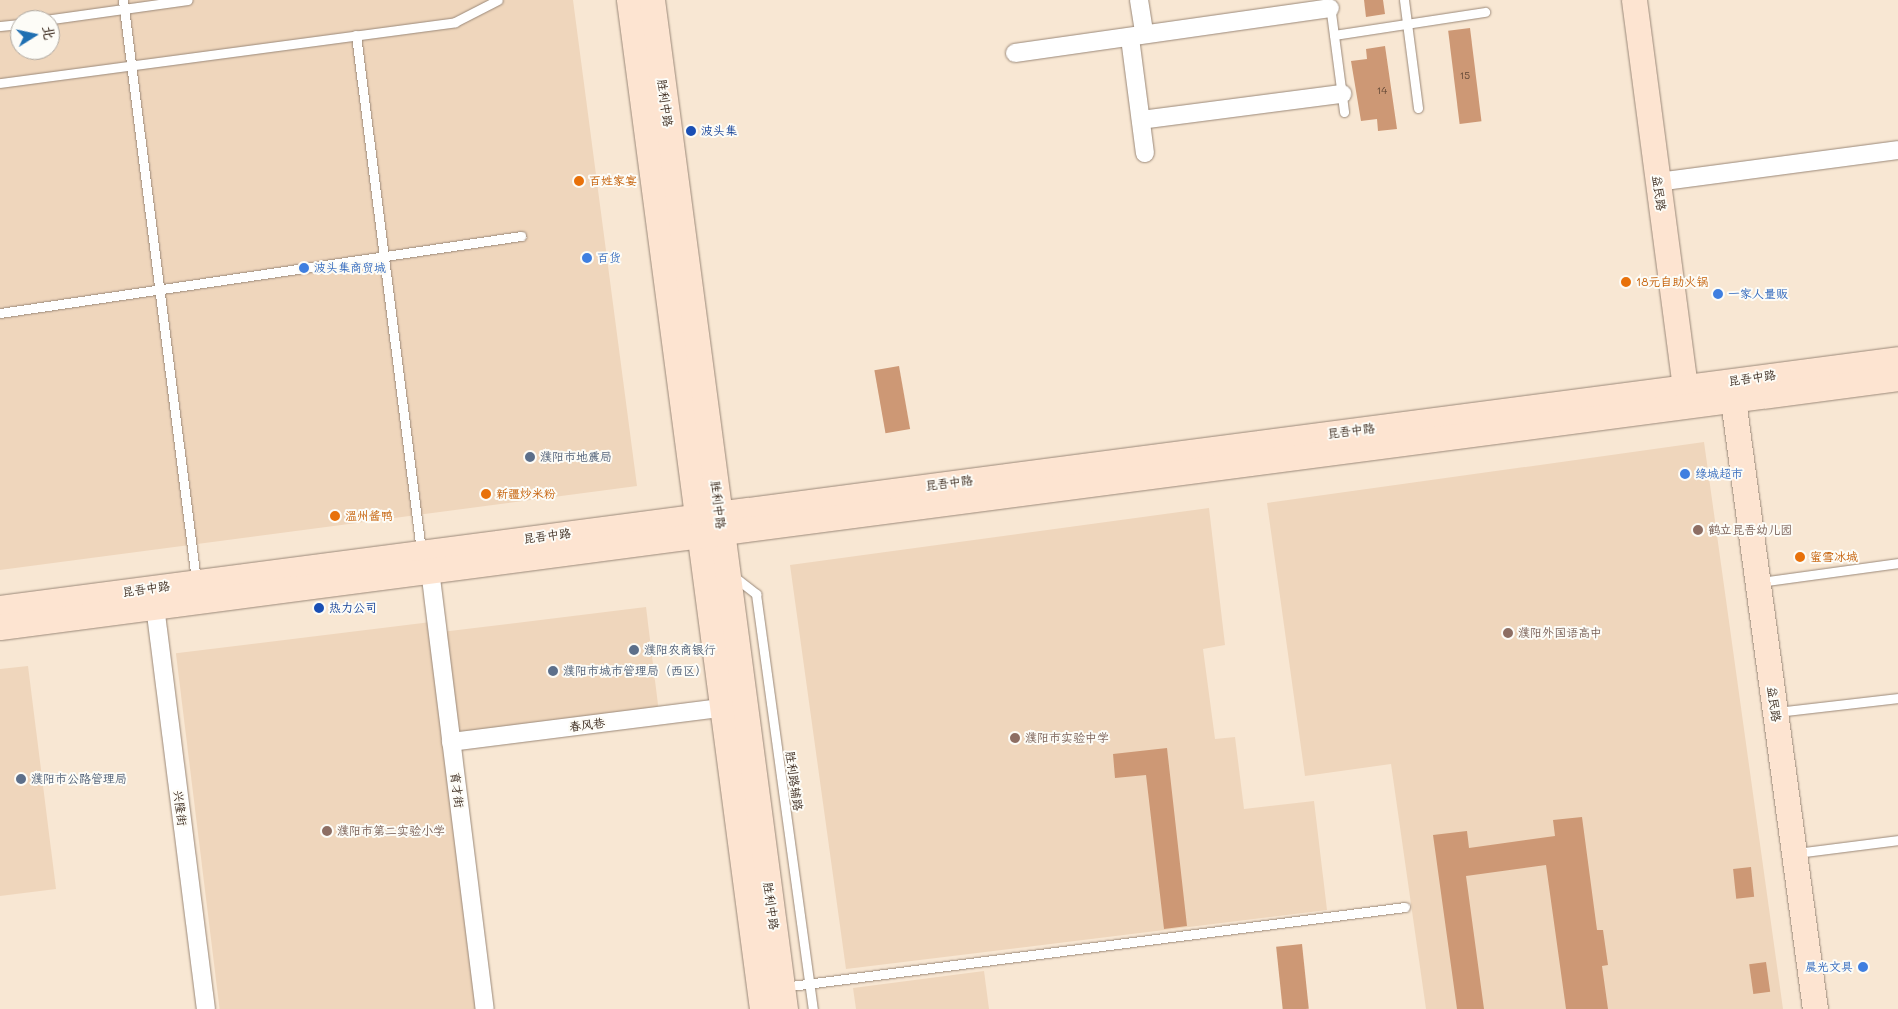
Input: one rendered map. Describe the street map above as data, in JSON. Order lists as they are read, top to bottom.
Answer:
{
  "streets": {
    "street": [
      "胜利中路",
      "益民路",
      "昆吾中路",
      "春风巷",
      "育才街",
      "兴隆街"
    ],
    "lane": ["胜利路辅路"]
  },
  "crossings": [
    ["胜利中路", "昆吾中路"],
    ["胜利中路", "春风巷"],
    ["胜利中路", "胜利路辅路"],
    ["益民路", "昆吾中路"],
    ["昆吾中路", "育才街"],
    ["昆吾中路", "兴隆街"],
    ["春风巷", "育才街"]
  ],
  "places": [
    "波头集",
    "百姓家宴",
    "百货",
    "波头集商贸城",
    "18元自助火锅",
    "一家人量贩",
    "濮阳市地震局",
    "绿城超市",
    "新疆炒米粉",
    "温州酱鸭",
    "鹤立昆吾幼儿园",
    "蜜雪冰城",
    "热力公司",
    "濮阳外国语高中",
    "濮阳农商银行",
    "濮阳市城市管理局（西区）",
    "濮阳市实验中学",
    "濮阳市公路管理局",
    "濮阳市第二实验小学",
    "晨光文具"
  ],
  "house_numbers": ["15", "14"],
  "north": "right"
}
